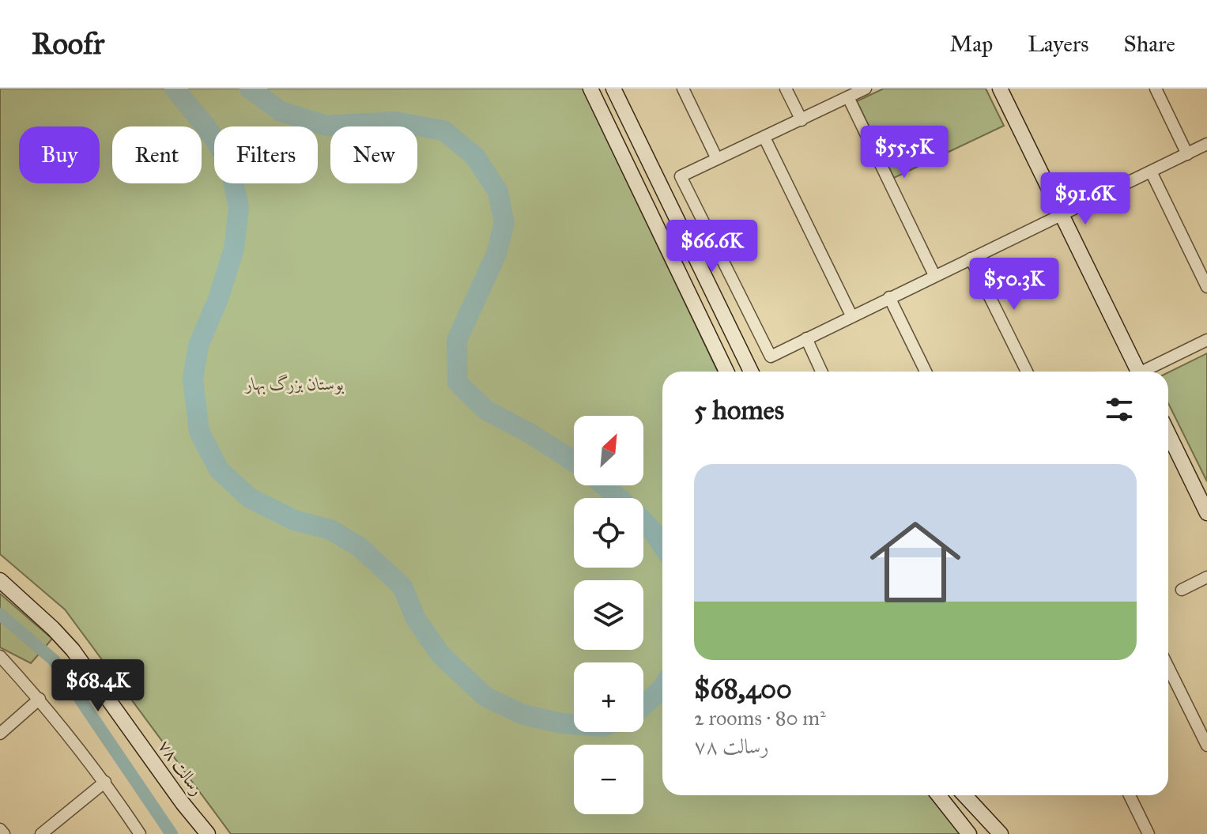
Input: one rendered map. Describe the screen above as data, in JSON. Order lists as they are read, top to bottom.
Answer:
{
  "streets": {
    "main road": ["رسالت ۷۸"]
  },
  "parks": ["بوستان بزرگ بهار"],
  "north": "top right",
  "page": {
    "header": "Roofr",
    "nav": ["Map", "Layers", "Share"],
    "price": [
      "$55.5K",
      "$91.6K",
      "$66.6K",
      "$50.3K",
      "$68.4K"
    ],
    "chip": [
      "Buy",
      "Rent",
      "Filters",
      "New"
    ],
    "heading": "5 homes",
    "map_buttons": ["+", "−"],
    "list": [
      {
        "name": "$68,400",
        "note": "2 rooms · 80 m² · رسالت ۷۸"
      }
    ]
  }
}
